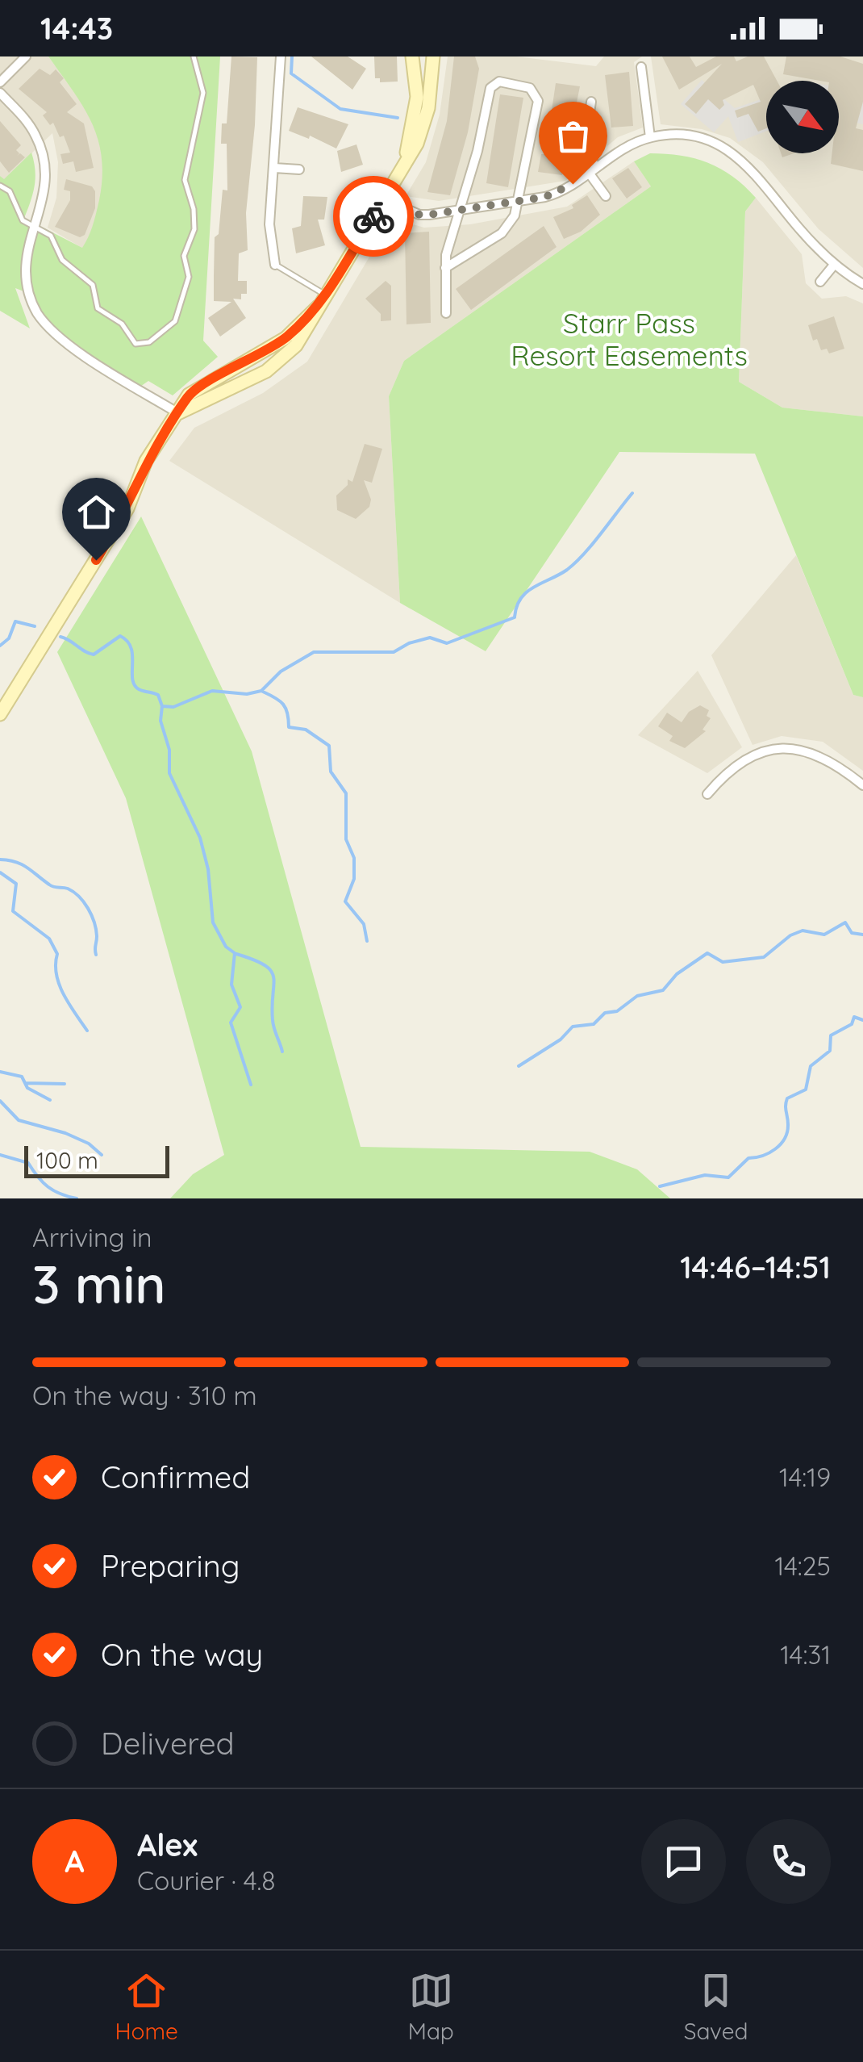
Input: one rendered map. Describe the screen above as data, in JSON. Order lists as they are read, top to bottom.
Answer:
{
  "parks": ["Starr Pass Resort Easements"],
  "scale_bar": "100 m",
  "north": "bottom right",
  "page": {
    "status": "14:43",
    "scale": "100 m",
    "heading": ["3 min", "Arriving in", "14:46–14:51"],
    "panel": ["Alex", "Courier · 4.8"],
    "bar": "On the way · 310 m",
    "list": [
      ["Confirmed", "14:19"],
      ["Preparing", "14:25"],
      ["On the way", "14:31"],
      "Delivered"
    ],
    "round": "A",
    "tabs": ["Home", "Map", "Saved"]
  }
}
